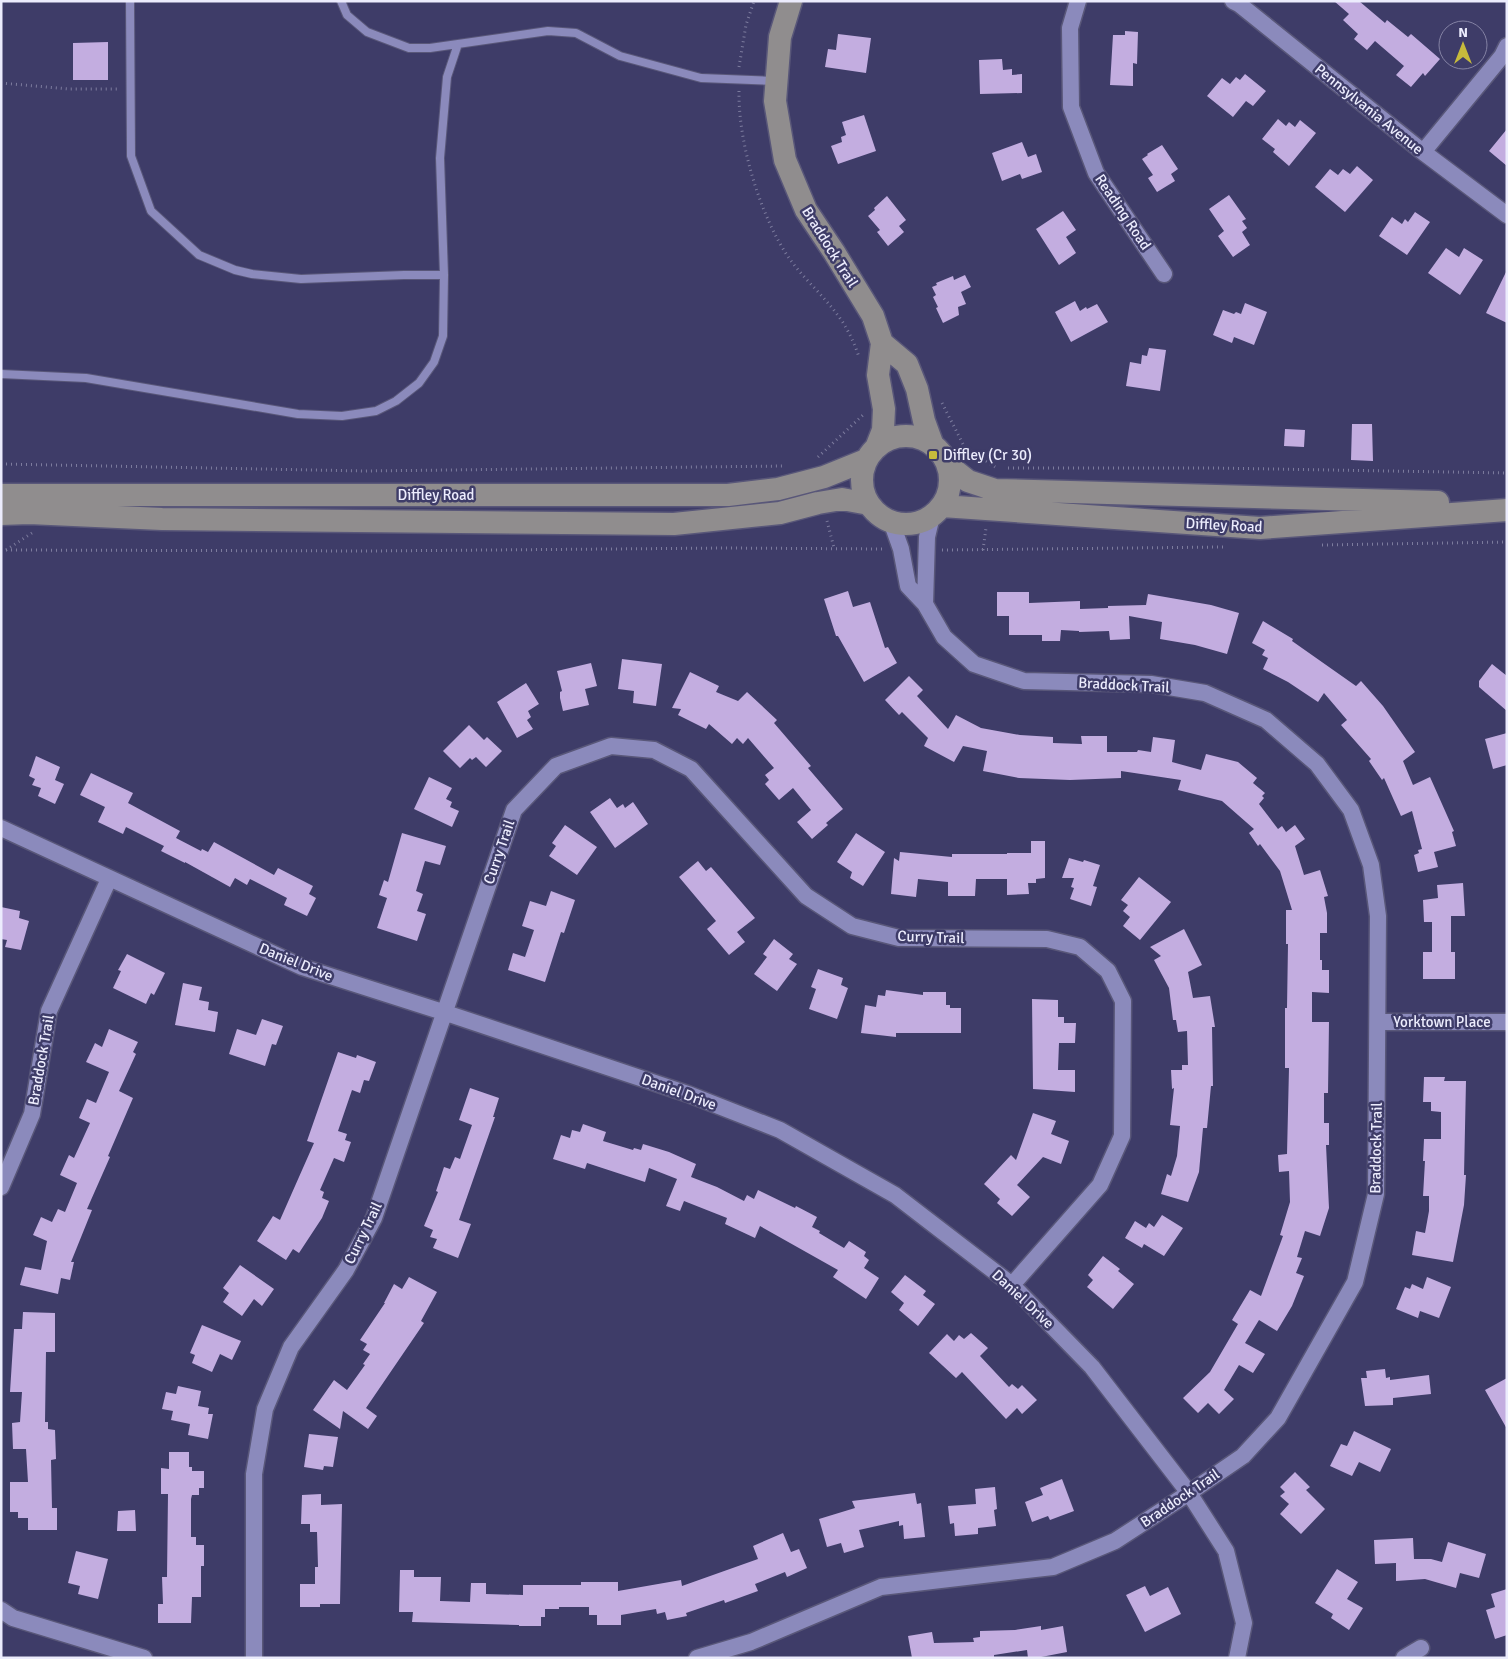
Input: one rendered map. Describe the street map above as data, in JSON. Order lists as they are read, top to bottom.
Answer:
{
  "streets": {
    "main road": ["Braddock Trail", "Diffley Road"],
    "street": [
      "Pennsylvania Avenue",
      "Reading Road",
      "Curry Trail",
      "Daniel Drive",
      "Yorktown Place"
    ]
  },
  "crossings": [
    ["Braddock Trail", "Diffley Road"],
    ["Braddock Trail", "Daniel Drive"],
    ["Braddock Trail", "Yorktown Place"],
    ["Curry Trail", "Daniel Drive"]
  ],
  "places": {
    "transit": ["Diffley (Cr 30)"]
  },
  "north": "top"
}
